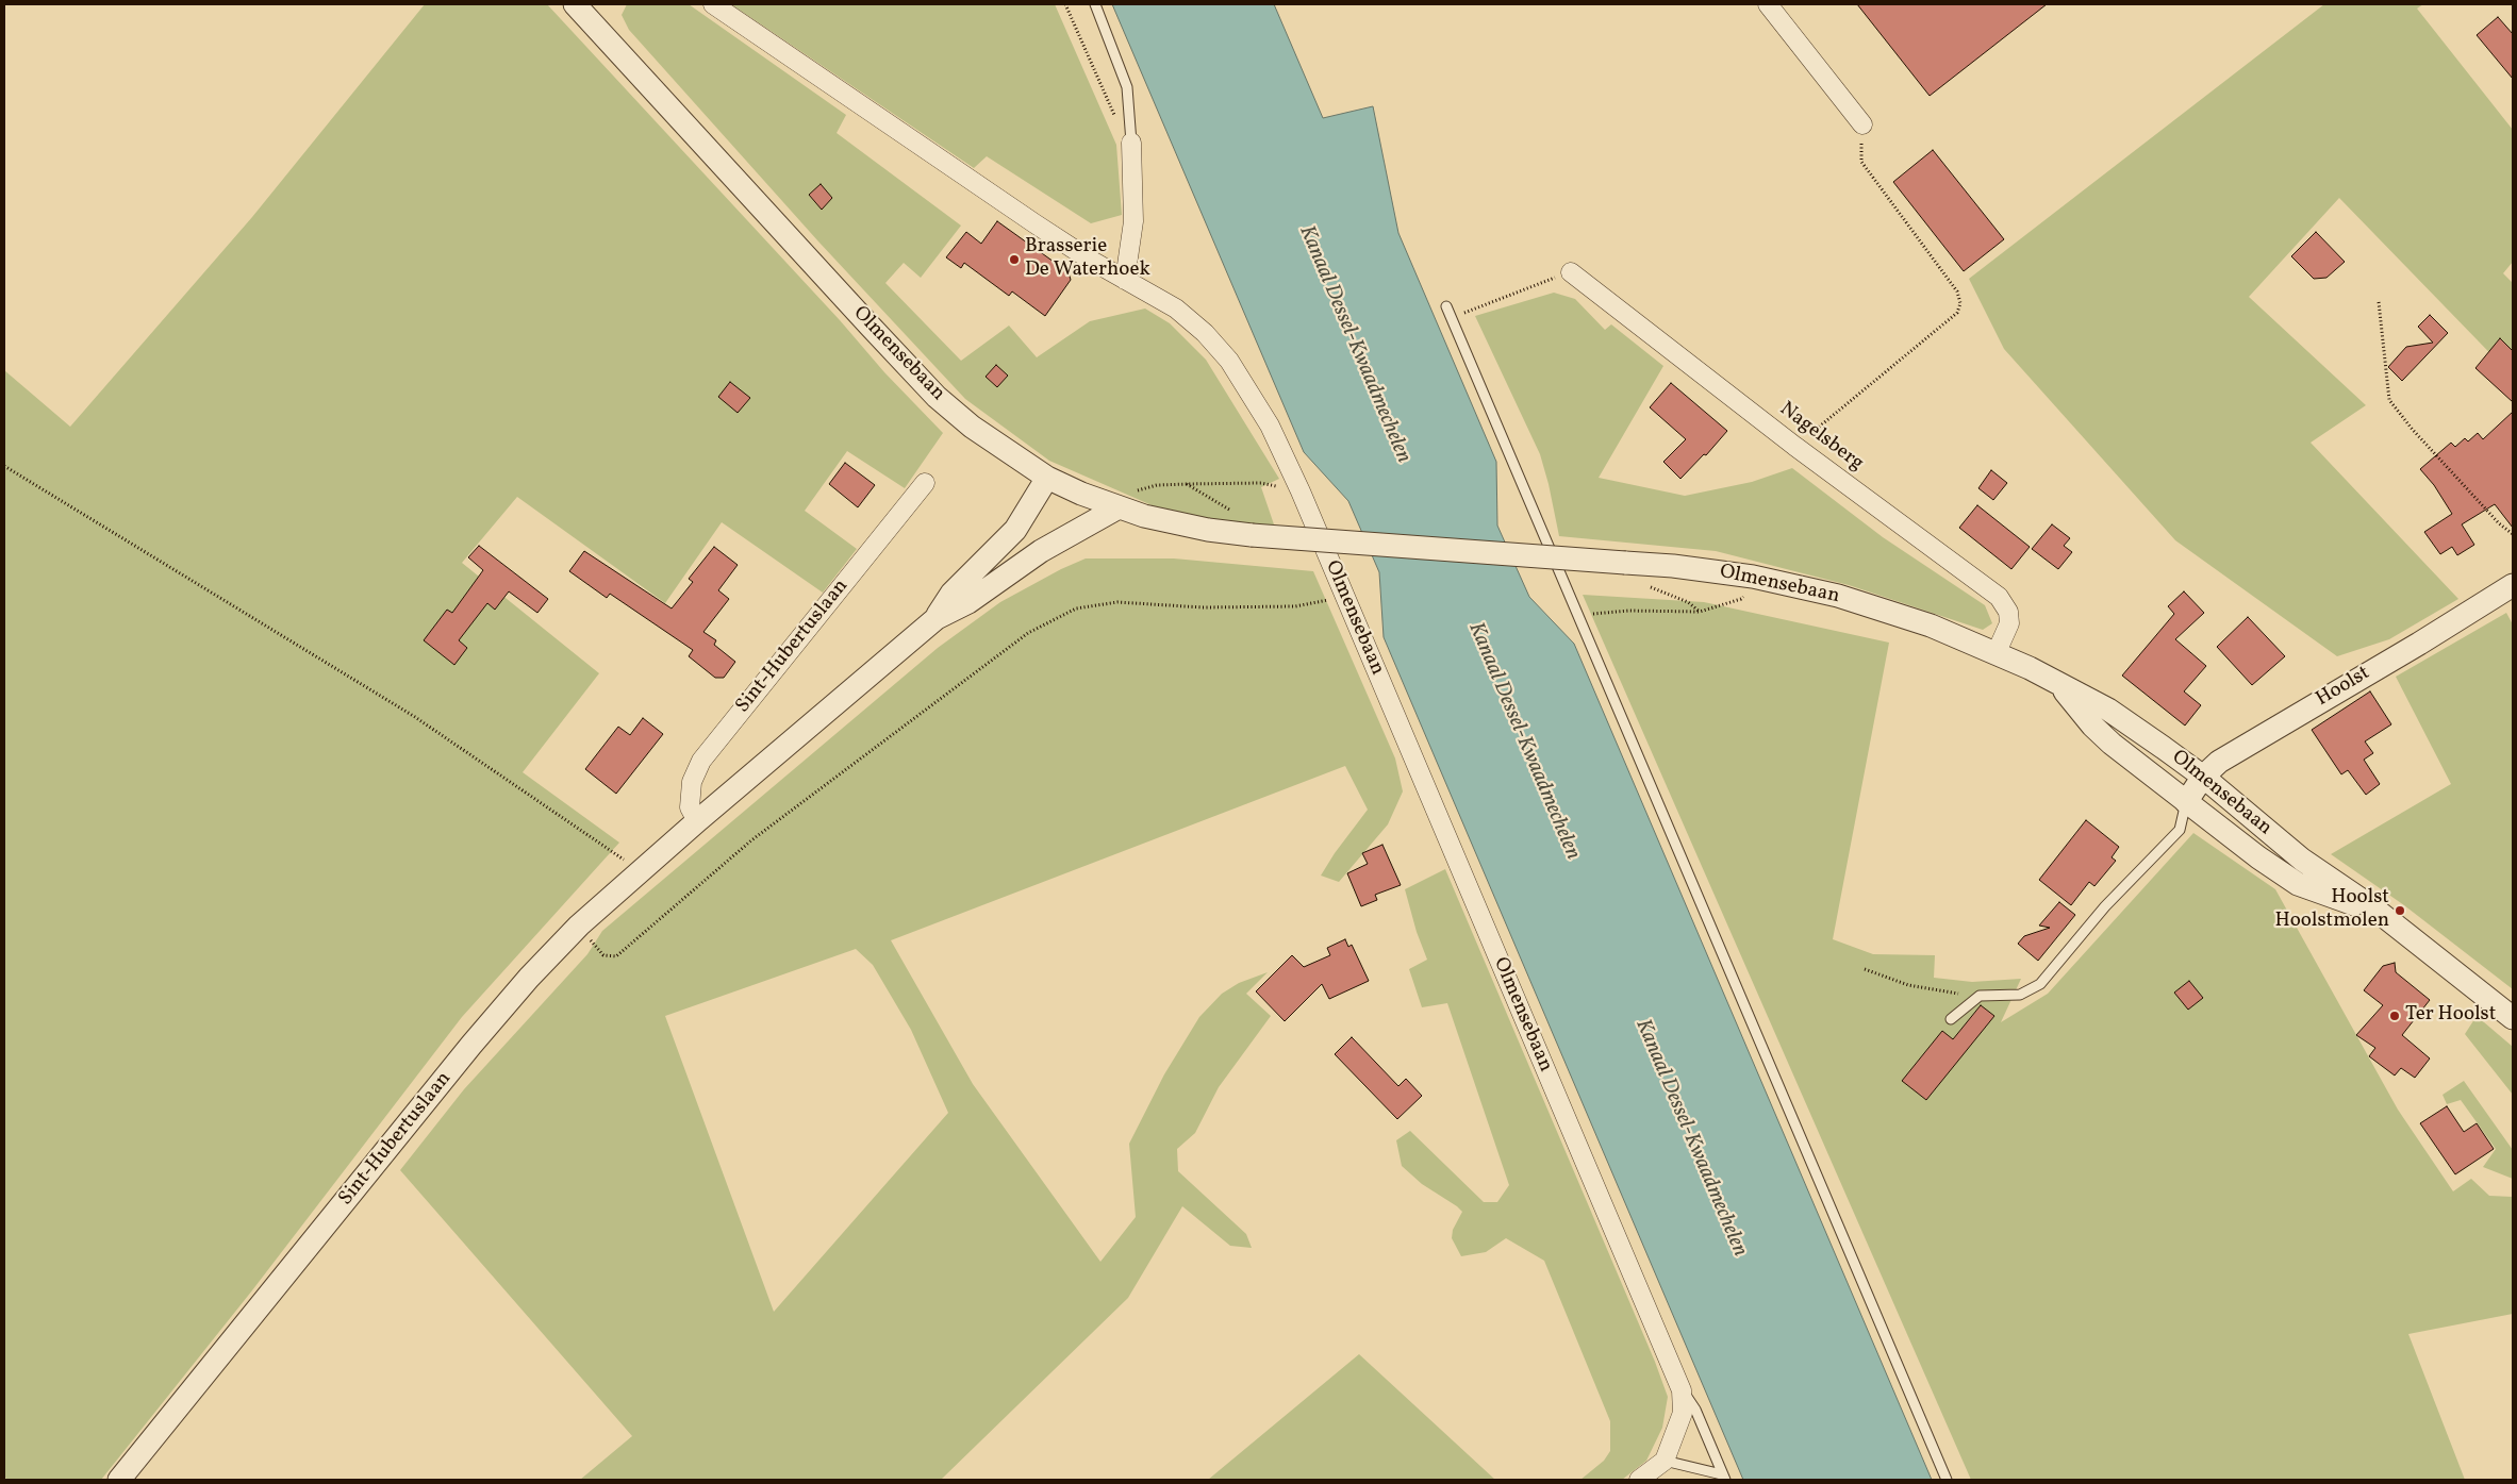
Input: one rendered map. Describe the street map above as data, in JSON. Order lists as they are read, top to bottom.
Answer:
{
  "streets": {
    "street": [
      "Olmensebaan",
      "Nagelsberg",
      "Sint-Hubertuslaan",
      "Hoolst"
    ]
  },
  "crossings": [
    ["Olmensebaan", "Nagelsberg"],
    ["Olmensebaan", "Sint-Hubertuslaan"],
    ["Olmensebaan", "Hoolst"]
  ],
  "water": ["Kanaal Dessel-Kwaadmechelen"],
  "places": ["Brasserie De Waterhoek", "Hoolst Hoolstmolen", "Ter Hoolst"]
}
